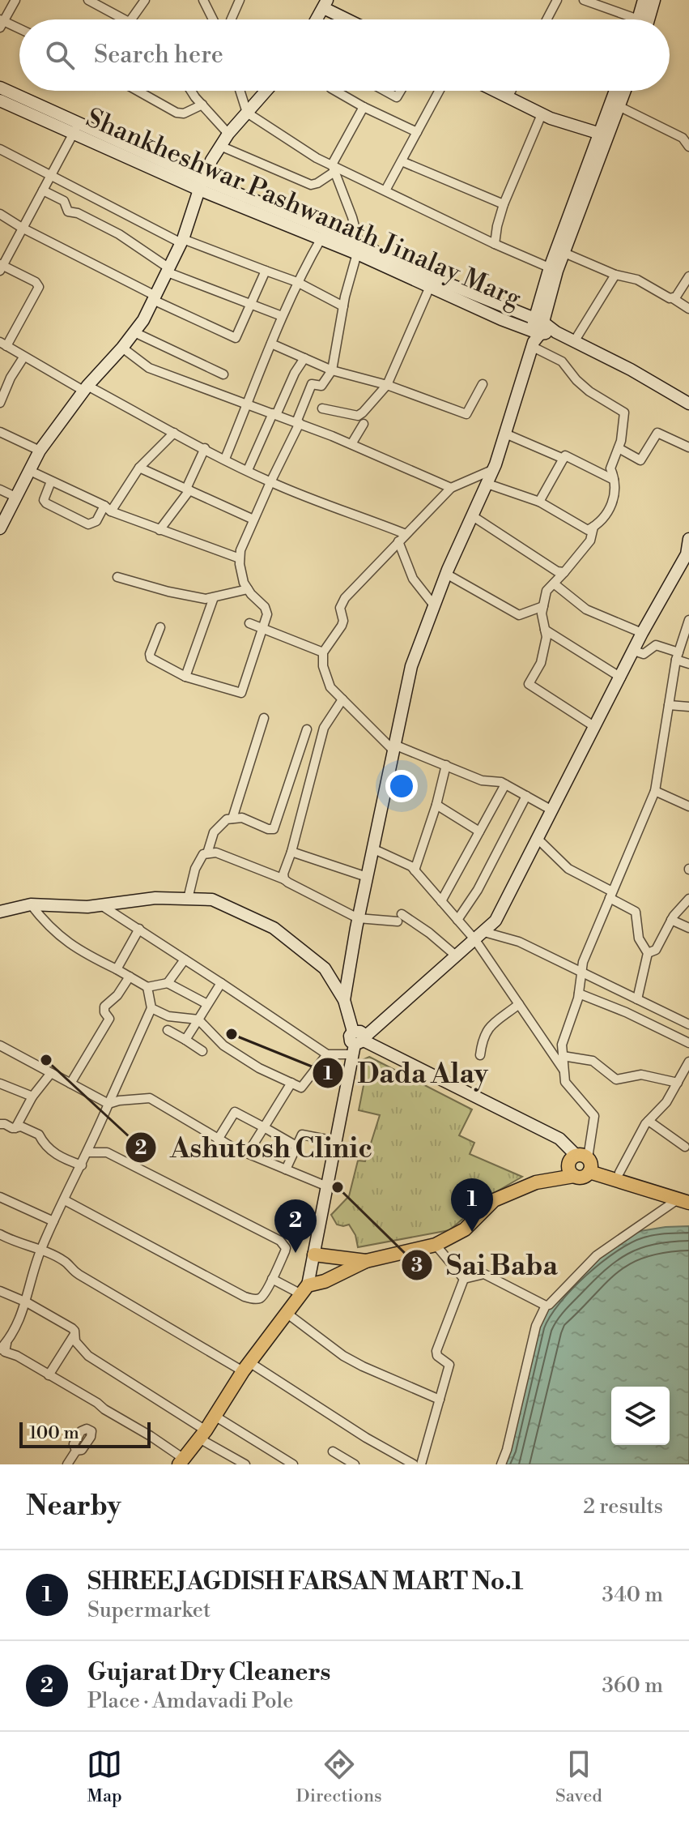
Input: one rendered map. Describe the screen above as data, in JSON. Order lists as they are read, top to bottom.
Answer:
{
  "streets": {
    "street": ["Shankheshwar Pashwanath Jinalay Marg"]
  },
  "places": ["Dada Alay", "Ashutosh Clinic", "Sai Baba"],
  "scale_bar": "100 m",
  "page": {
    "search": "Search here",
    "pins": ["1", "2"],
    "scale": "100 m",
    "heading": ["Nearby", "2 results"],
    "list": [
      {
        "mark": "1",
        "name": "SHREE JAGDISH FARSAN MART No.1",
        "note": "Supermarket",
        "value": "340 m"
      },
      {
        "mark": "2",
        "name": "Gujarat Dry Cleaners",
        "note": "Place · Amdavadi Pole",
        "value": "360 m"
      }
    ],
    "nav": ["Map", "Directions", "Saved"]
  }
}
